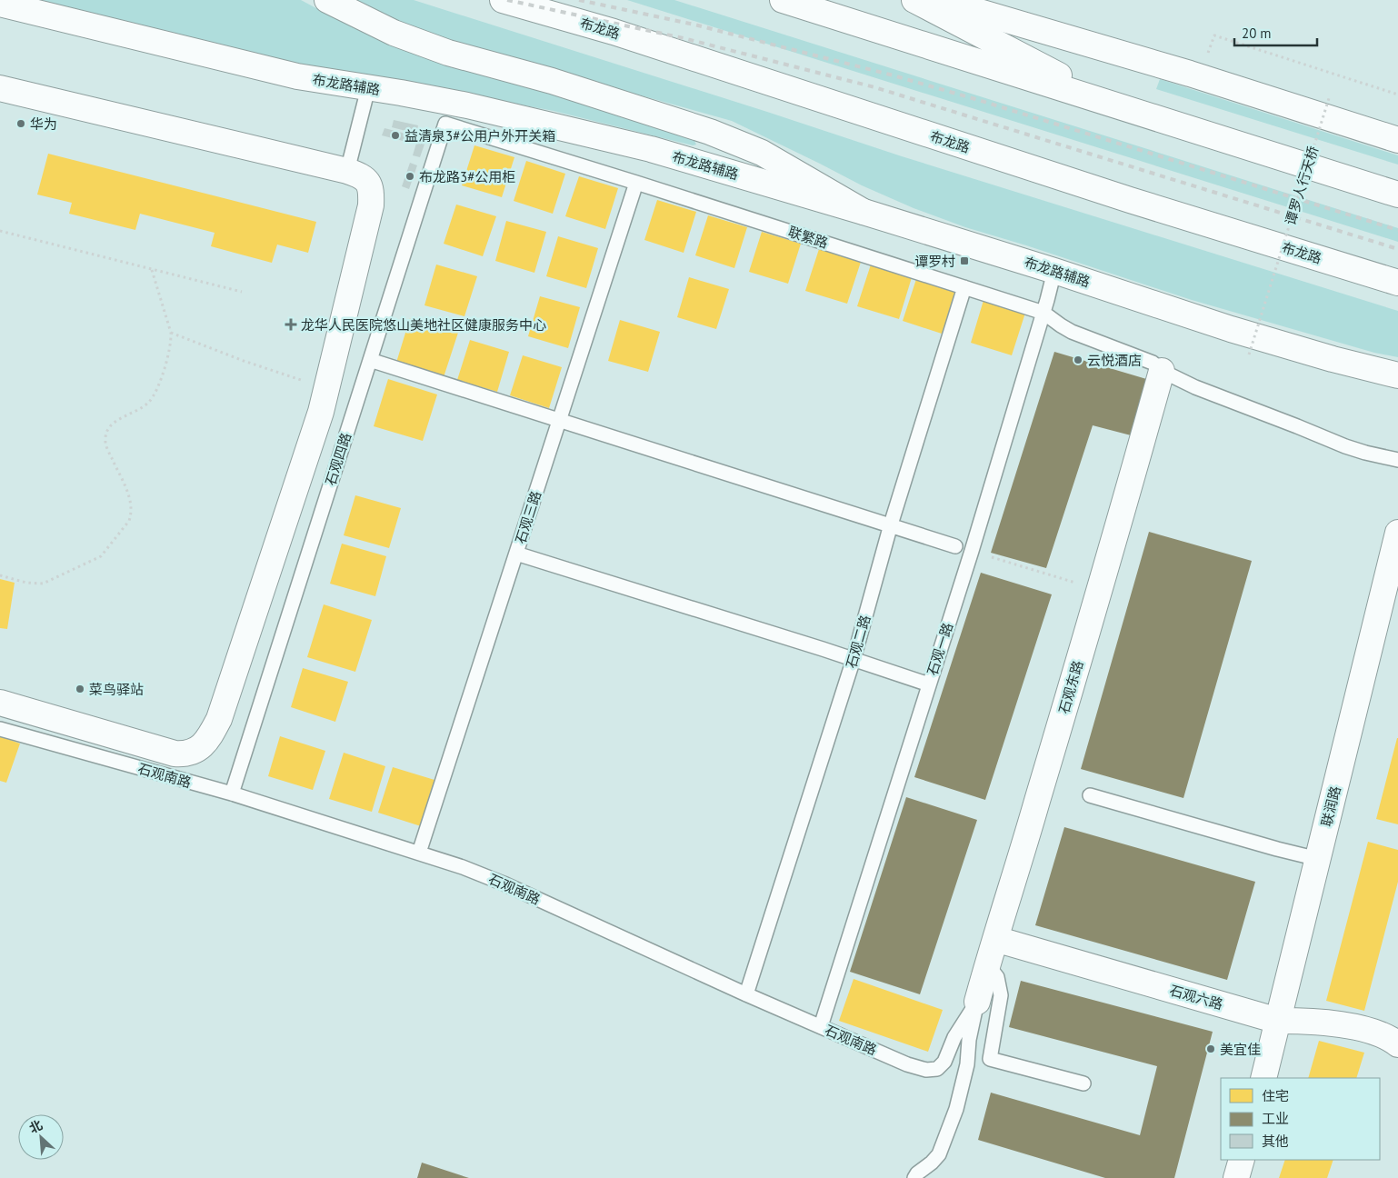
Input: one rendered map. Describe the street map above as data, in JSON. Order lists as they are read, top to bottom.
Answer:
{
  "streets": {
    "main road": [
      "布龙路",
      "布龙路辅路",
      "石观东路",
      "联润路",
      "石观六路"
    ],
    "lane": [
      "联繁路",
      "石观四路",
      "石观三路",
      "石观二路",
      "石观一路",
      "石观南路"
    ],
    "path": ["谭罗人行天桥"]
  },
  "crossings": [
    ["布龙路辅路", "石观一路"],
    ["联繁路", "石观四路"],
    ["联繁路", "石观三路"],
    ["联繁路", "石观二路"],
    ["联繁路", "石观一路"],
    ["联繁路", "石观东路"],
    ["石观四路", "石观南路"],
    ["石观三路", "石观南路"],
    ["石观二路", "石观南路"],
    ["石观一路", "石观南路"],
    ["石观东路", "石观南路"],
    ["石观东路", "石观六路"],
    ["联润路", "石观六路"]
  ],
  "places": {
    "other": [
      "华为",
      "益清泉3#公用户外开关箱",
      "布龙路3#公用柜",
      "云悦酒店",
      "菜鸟驿站",
      "美宜佳"
    ],
    "transit": ["谭罗村"],
    "health": ["龙华人民医院悠山美地社区健康服务中心"]
  },
  "legend": ["住宅", "工业", "其他"],
  "scale_bar": "20 m",
  "north": "top left"
}
